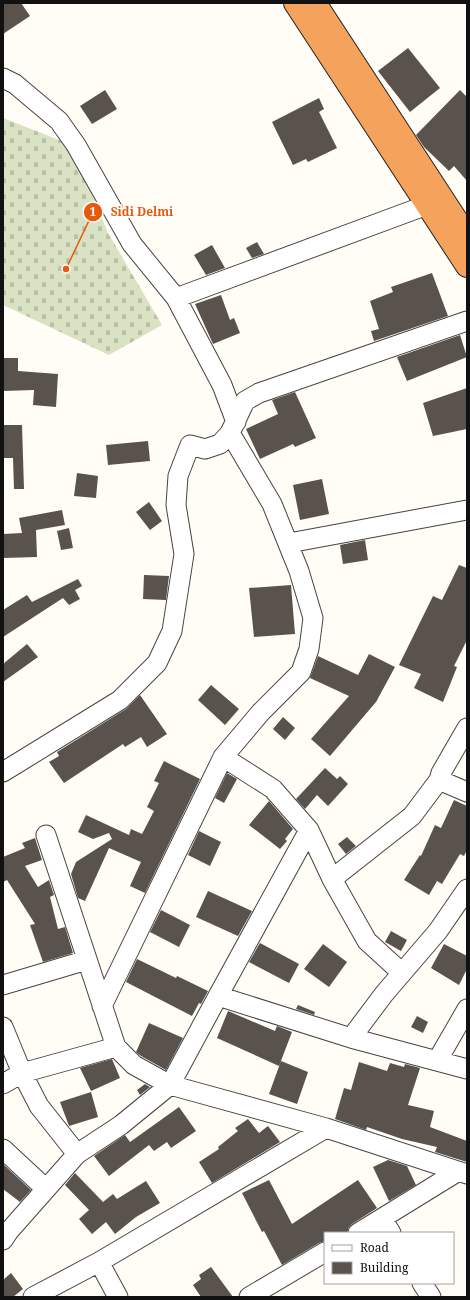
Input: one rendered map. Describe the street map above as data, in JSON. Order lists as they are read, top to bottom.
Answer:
{
  "places": ["Sidi Delmi"],
  "legend": ["Road", "Building"]
}
